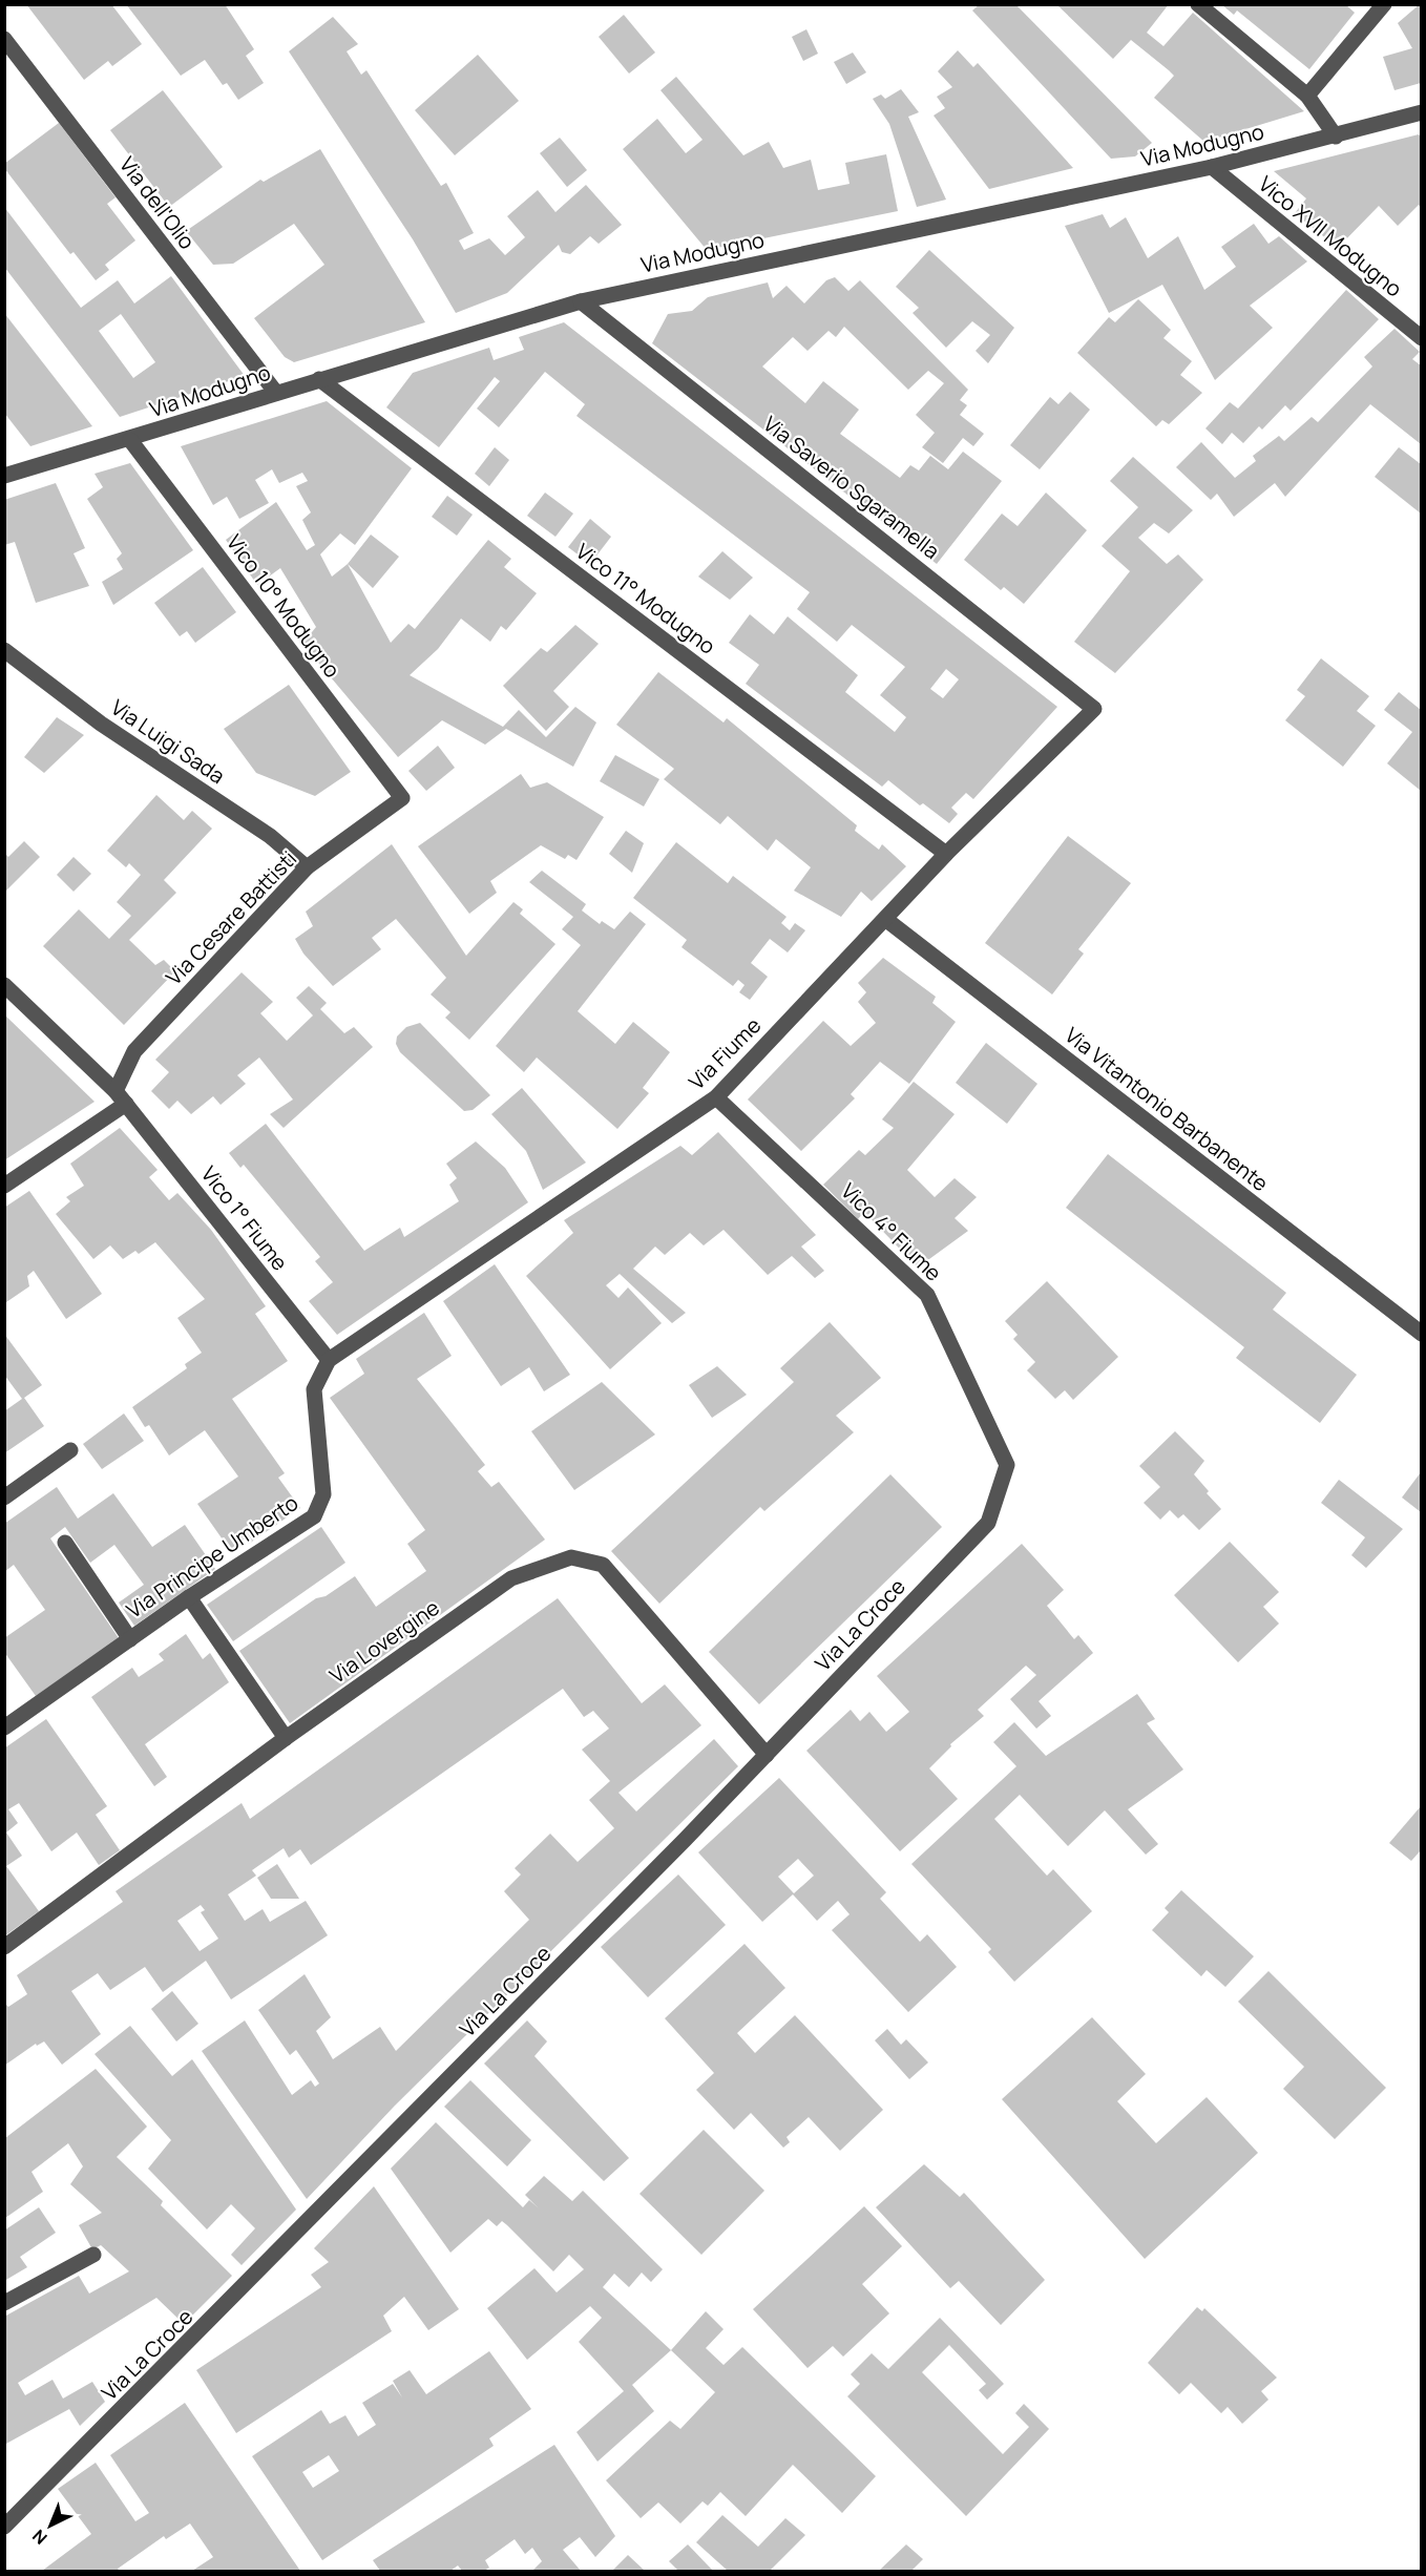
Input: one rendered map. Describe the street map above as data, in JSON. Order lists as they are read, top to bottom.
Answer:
{
  "streets": {
    "street": [
      "Via Modugno",
      "Via dell'Olio",
      "Vico XVII Modugno",
      "Via Saverio Sgaramella",
      "Vico 11° Modugno",
      "Vico 10° Modugno",
      "Via Luigi Sada",
      "Via Cesare Battisti",
      "Via Fiume",
      "Via Vitantonio Barbanente",
      "Vico 1° Fiume",
      "Vico 4° Fiume",
      "Via Principe Umberto",
      "Via La Croce",
      "Via Lovergine"
    ]
  },
  "crossings": [
    ["Via Modugno", "Via dell'Olio"],
    ["Via Modugno", "Vico XVII Modugno"],
    ["Via Modugno", "Via Saverio Sgaramella"],
    ["Via Modugno", "Vico 11° Modugno"],
    ["Via Modugno", "Vico 10° Modugno"],
    ["Via Saverio Sgaramella", "Via Fiume"],
    ["Vico 11° Modugno", "Via Fiume"],
    ["Vico 10° Modugno", "Via Cesare Battisti"],
    ["Via Luigi Sada", "Via Cesare Battisti"],
    ["Via Cesare Battisti", "Vico 1° Fiume"],
    ["Via Fiume", "Via Vitantonio Barbanente"],
    ["Via Fiume", "Vico 1° Fiume"],
    ["Via Fiume", "Vico 4° Fiume"],
    ["Via Fiume", "Via Principe Umberto"],
    ["Vico 1° Fiume", "Via Principe Umberto"],
    ["Vico 4° Fiume", "Via La Croce"],
    ["Via La Croce", "Via Lovergine"]
  ],
  "north": "bottom left"
}
